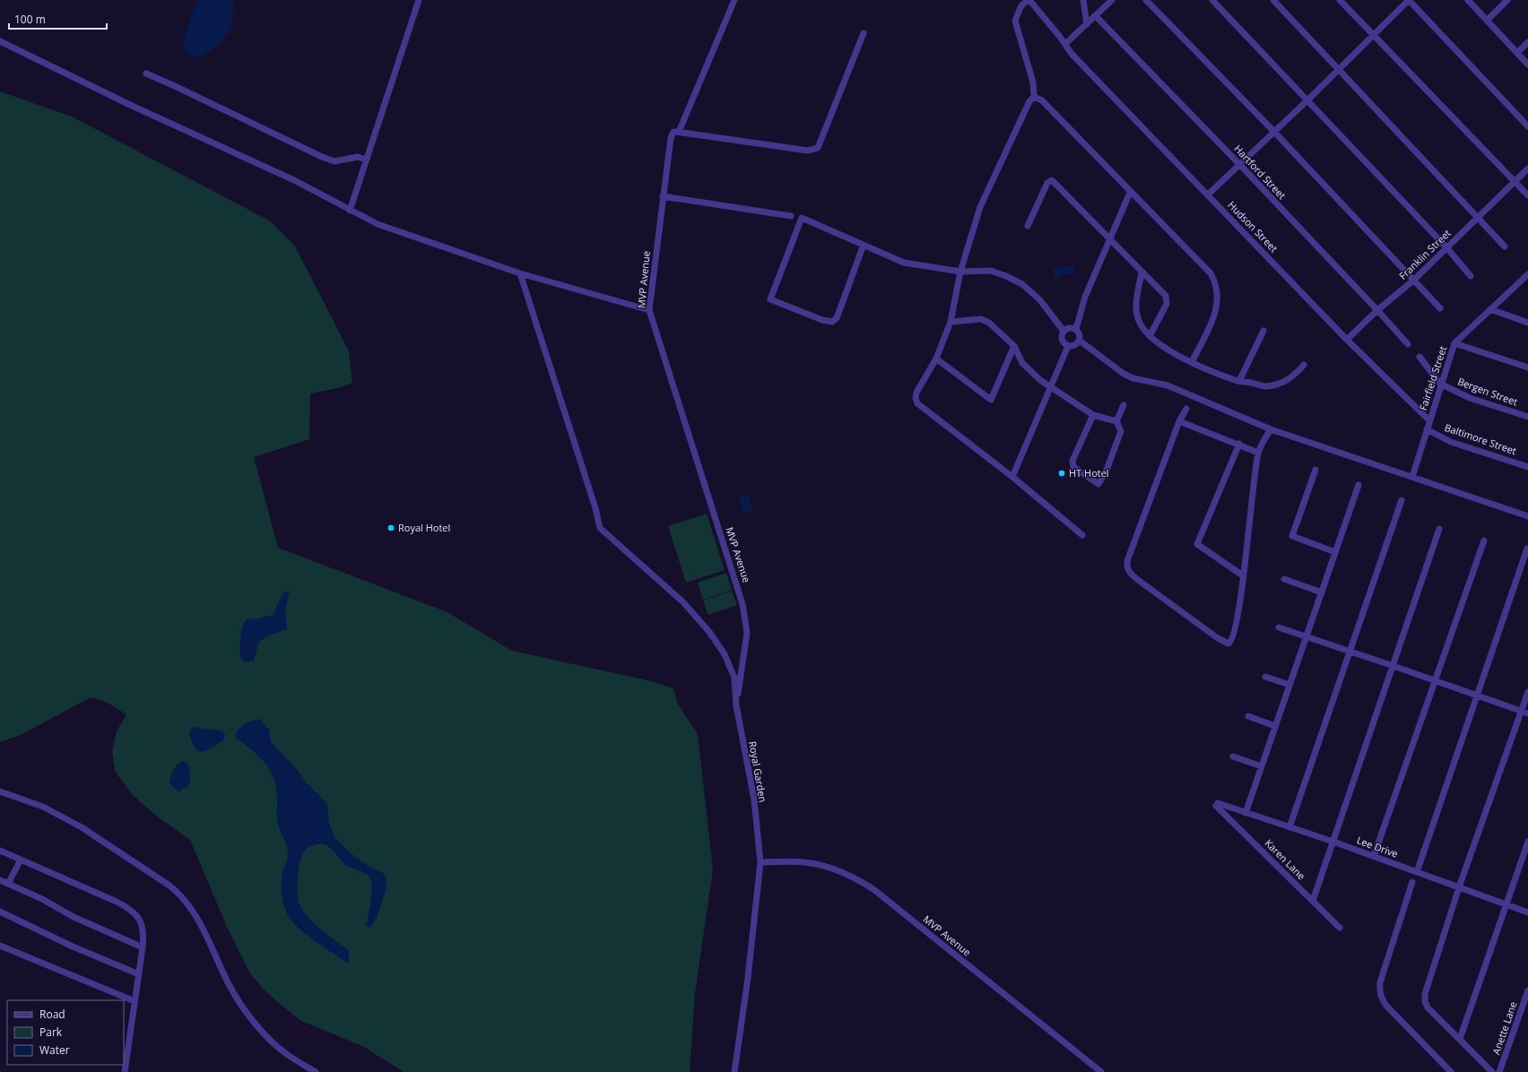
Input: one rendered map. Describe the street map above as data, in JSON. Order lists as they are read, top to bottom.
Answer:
{
  "streets": {
    "street": [
      "Hartford Street",
      "Hudson Street",
      "Franklin Street",
      "MVP Avenue",
      "Fairfield Street",
      "Bergen Street",
      "Baltimore Street",
      "Royal Garden",
      "Lee Drive",
      "Karen Lane",
      "Anette Lane"
    ]
  },
  "crossings": [
    ["Hartford Street", "Franklin Street"],
    ["Hudson Street", "Franklin Street"],
    ["Hudson Street", "Fairfield Street"],
    ["MVP Avenue", "Royal Garden"],
    ["Fairfield Street", "Bergen Street"],
    ["Fairfield Street", "Baltimore Street"],
    ["Lee Drive", "Karen Lane"]
  ],
  "places": ["HT Hotel", "Royal Hotel"],
  "legend": ["Road", "Park", "Water"],
  "scale_bar": "100 m"
}
